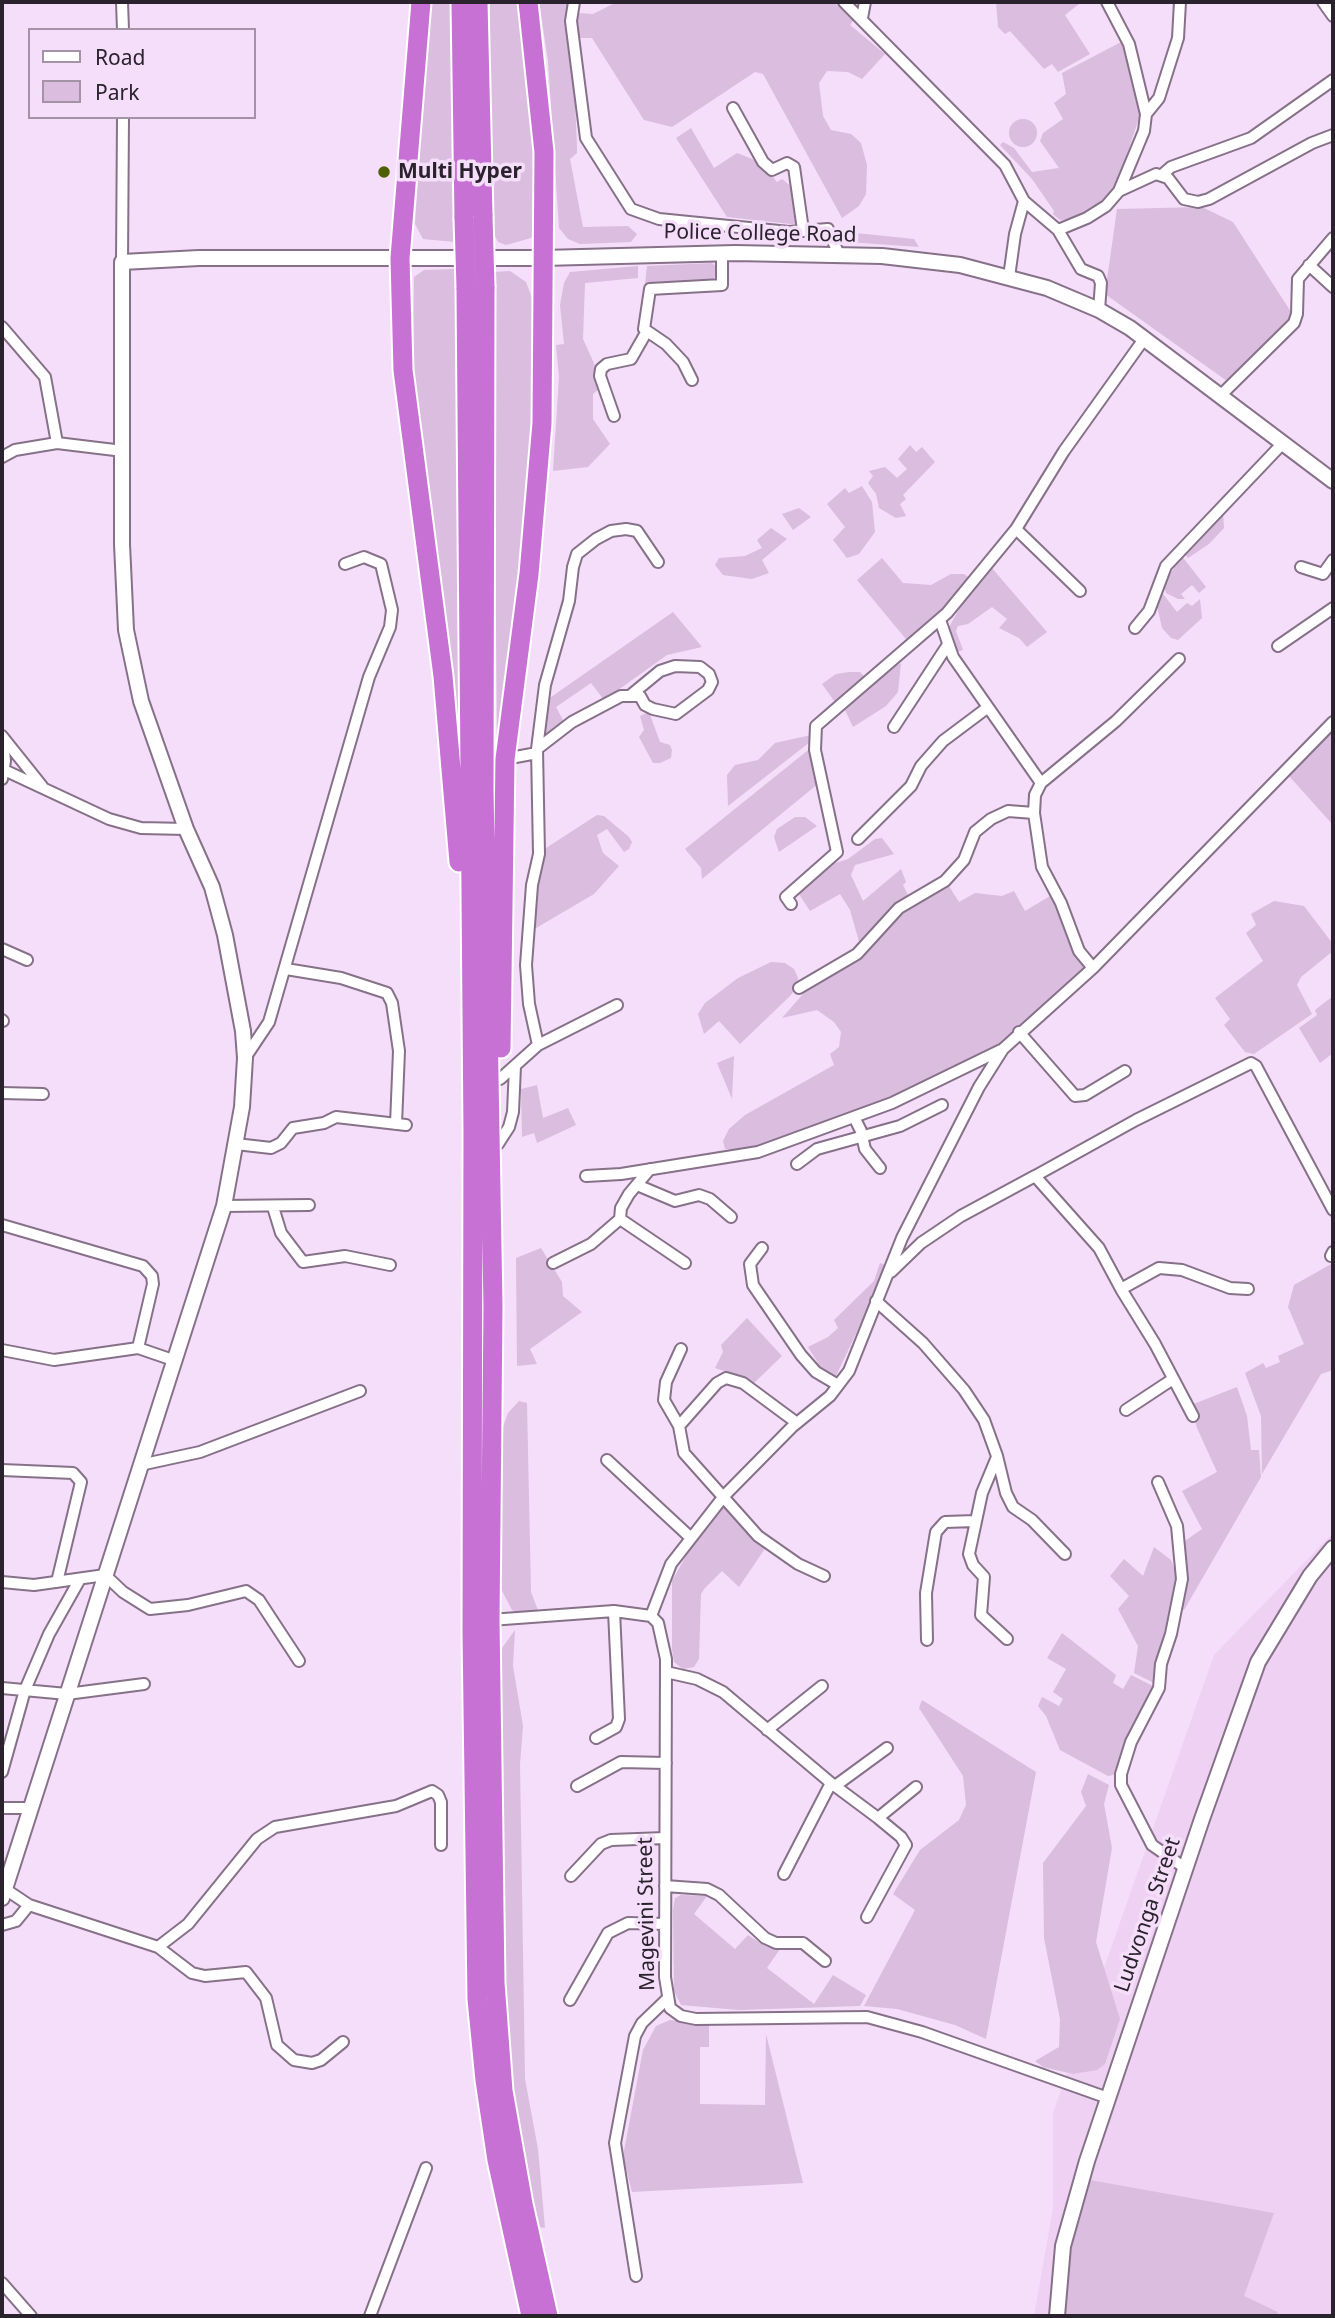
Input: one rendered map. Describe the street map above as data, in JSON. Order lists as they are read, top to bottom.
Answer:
{
  "streets": {
    "street": ["Police College Road", "Magevini Street", "Ludvonga Street"]
  },
  "crossings": [
    ["Magevini Street", "Ludvonga Street"]
  ],
  "places": ["Multi Hyper"],
  "legend": ["Road", "Park"]
}
